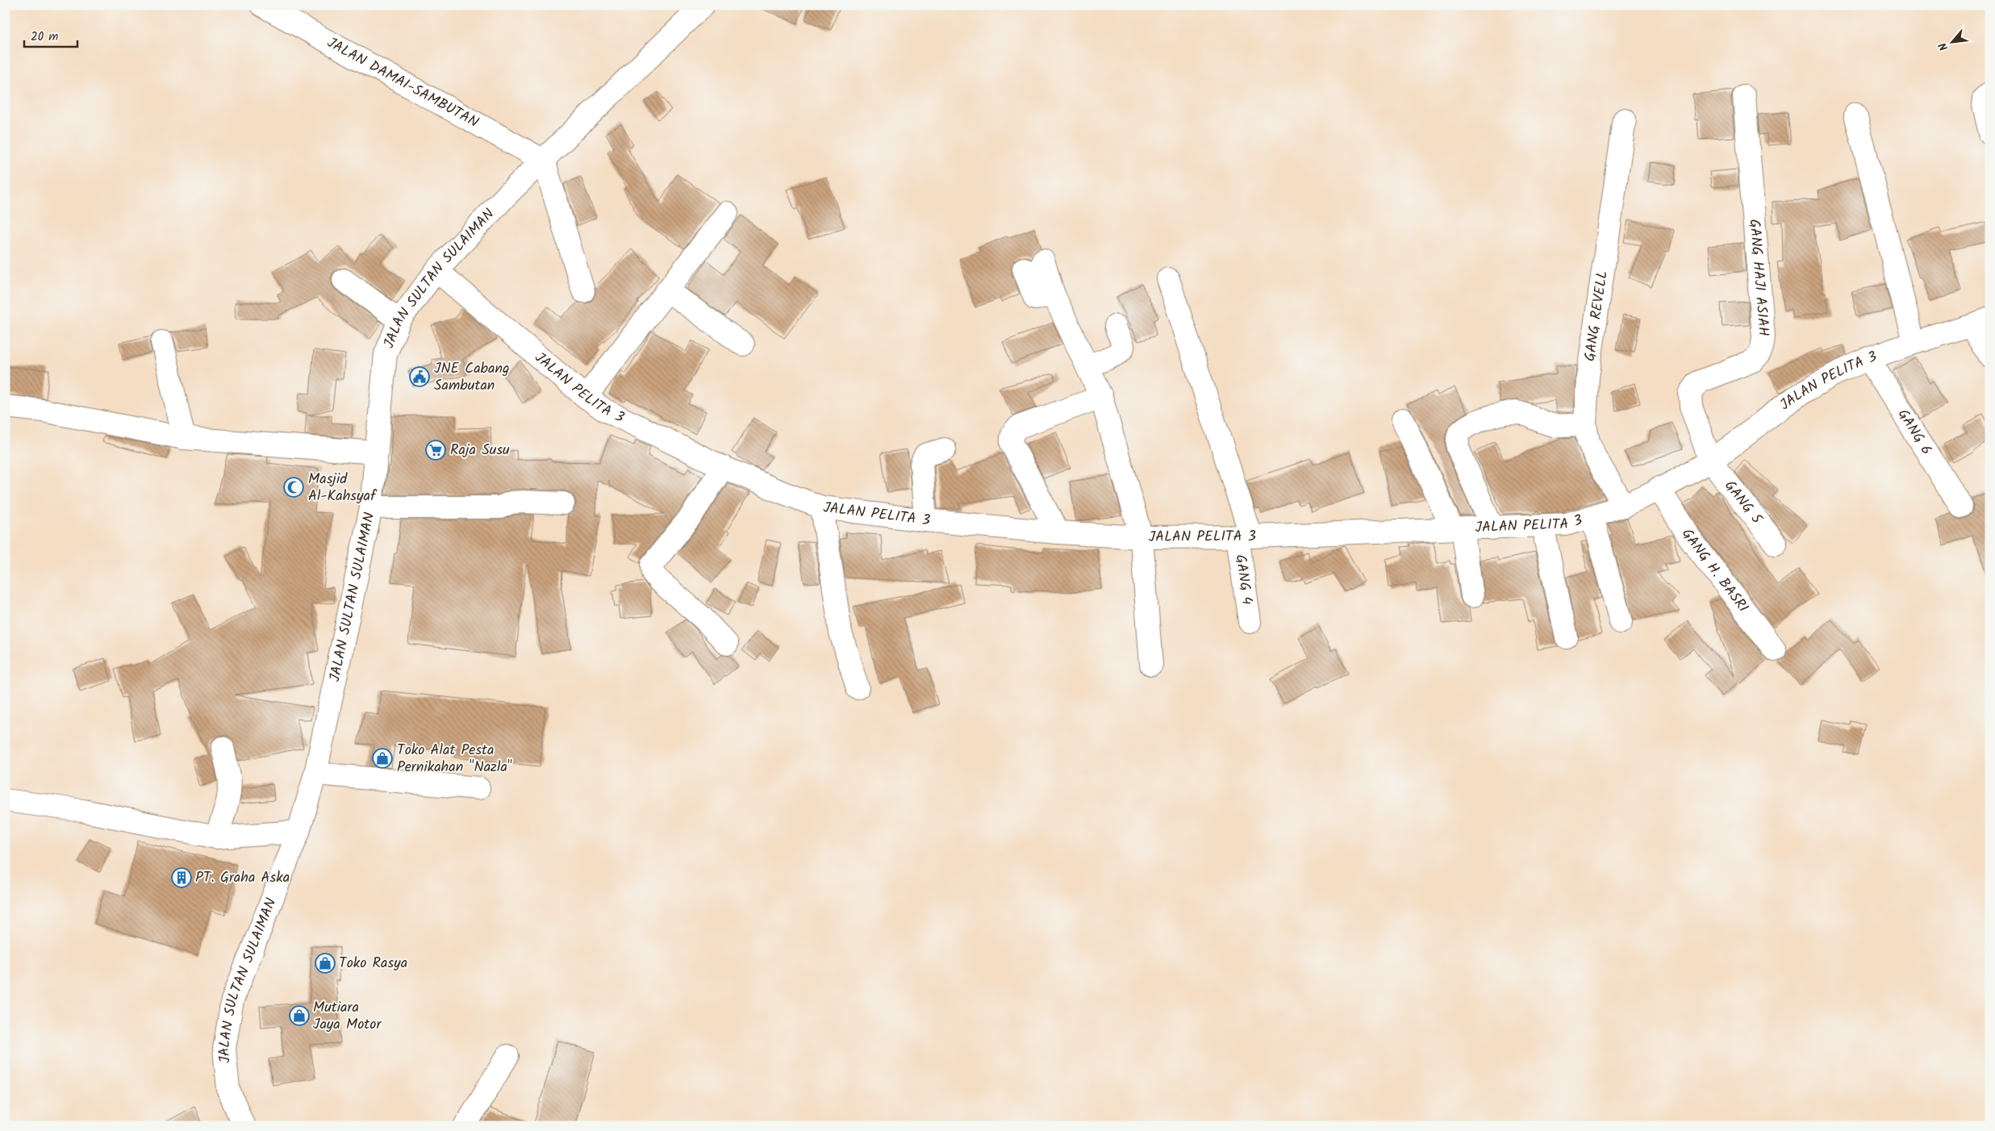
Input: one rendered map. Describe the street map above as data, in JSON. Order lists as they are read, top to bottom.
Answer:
{
  "streets": {
    "street": [
      "JALAN DAMAI-SAMBUTAN",
      "GANG HAJI ASIAH",
      "JALAN SULTAN SULAIMAN",
      "GANG REVELL",
      "JALAN PELITA 3",
      "GANG 6",
      "GANG 5",
      "GANG H. BASRI",
      "GANG 4"
    ]
  },
  "crossings": [
    ["JALAN DAMAI-SAMBUTAN", "JALAN SULTAN SULAIMAN"],
    ["GANG HAJI ASIAH", "JALAN PELITA 3"],
    ["GANG HAJI ASIAH", "GANG 5"],
    ["JALAN SULTAN SULAIMAN", "JALAN PELITA 3"],
    ["GANG REVELL", "JALAN PELITA 3"],
    ["JALAN PELITA 3", "GANG 6"],
    ["JALAN PELITA 3", "GANG 5"],
    ["JALAN PELITA 3", "GANG H. BASRI"],
    ["JALAN PELITA 3", "GANG 4"]
  ],
  "places": {
    "public building": ["JNE Cabang Sambutan"],
    "supermarket": ["Raja Susu"],
    "mosque": ["Masjid Al-Kahsyaf"],
    "shop": ["Toko Alat Pesta Pernikahan \"Nazla\"", "Toko Rasya", "Mutiara Jaya Motor"],
    "building": ["PT. Graha Aska"]
  },
  "scale_bar": "20 m",
  "north": "bottom left"
}
